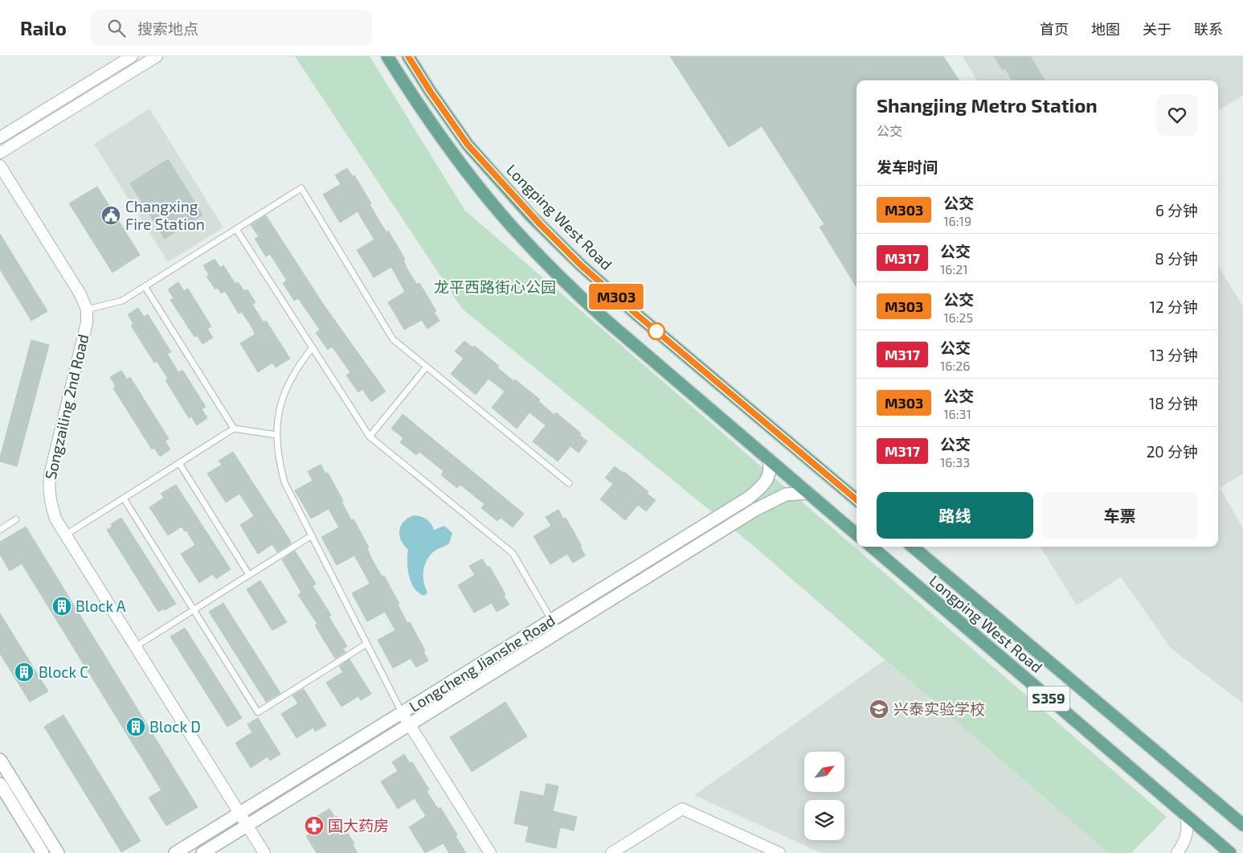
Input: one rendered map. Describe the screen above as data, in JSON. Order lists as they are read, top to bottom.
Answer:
{
  "streets": {
    "main road": ["Longping West Road", "S359"],
    "street": ["Songzailing 2nd Road", "Longcheng Jianshe Road"]
  },
  "crossings": [
    ["Songzailing 2nd Road", "Longcheng Jianshe Road"]
  ],
  "parks": ["龙平西路街心公园"],
  "places": {
    "public building": ["Changxing Fire Station"],
    "building": ["Block A", "Block C", "Block D"],
    "school or university": ["兴泰实验学校"],
    "pharmacy": ["国大药房"]
  },
  "lines": ["bus line M303"],
  "north": "top right",
  "page": {
    "header": "Railo",
    "search": "搜索地点",
    "nav": [
      "首页",
      "地图",
      "关于",
      "联系"
    ],
    "on_map": "M303",
    "heading": [
      ["Shangjing Metro Station", "公交"],
      "发车时间"
    ],
    "list": [
      {
        "mark": "M303",
        "name": "公交",
        "note": "16:19",
        "value": "6 分钟"
      },
      {
        "mark": "M317",
        "name": "公交",
        "note": "16:21",
        "value": "8 分钟"
      },
      {
        "mark": "M303",
        "name": "公交",
        "note": "16:25",
        "value": "12 分钟"
      },
      {
        "mark": "M317",
        "name": "公交",
        "note": "16:26",
        "value": "13 分钟"
      },
      {
        "mark": "M303",
        "name": "公交",
        "note": "16:31",
        "value": "18 分钟"
      },
      {
        "mark": "M317",
        "name": "公交",
        "note": "16:33",
        "value": "20 分钟"
      }
    ],
    "buttons": ["路线", "车票"]
  }
}
